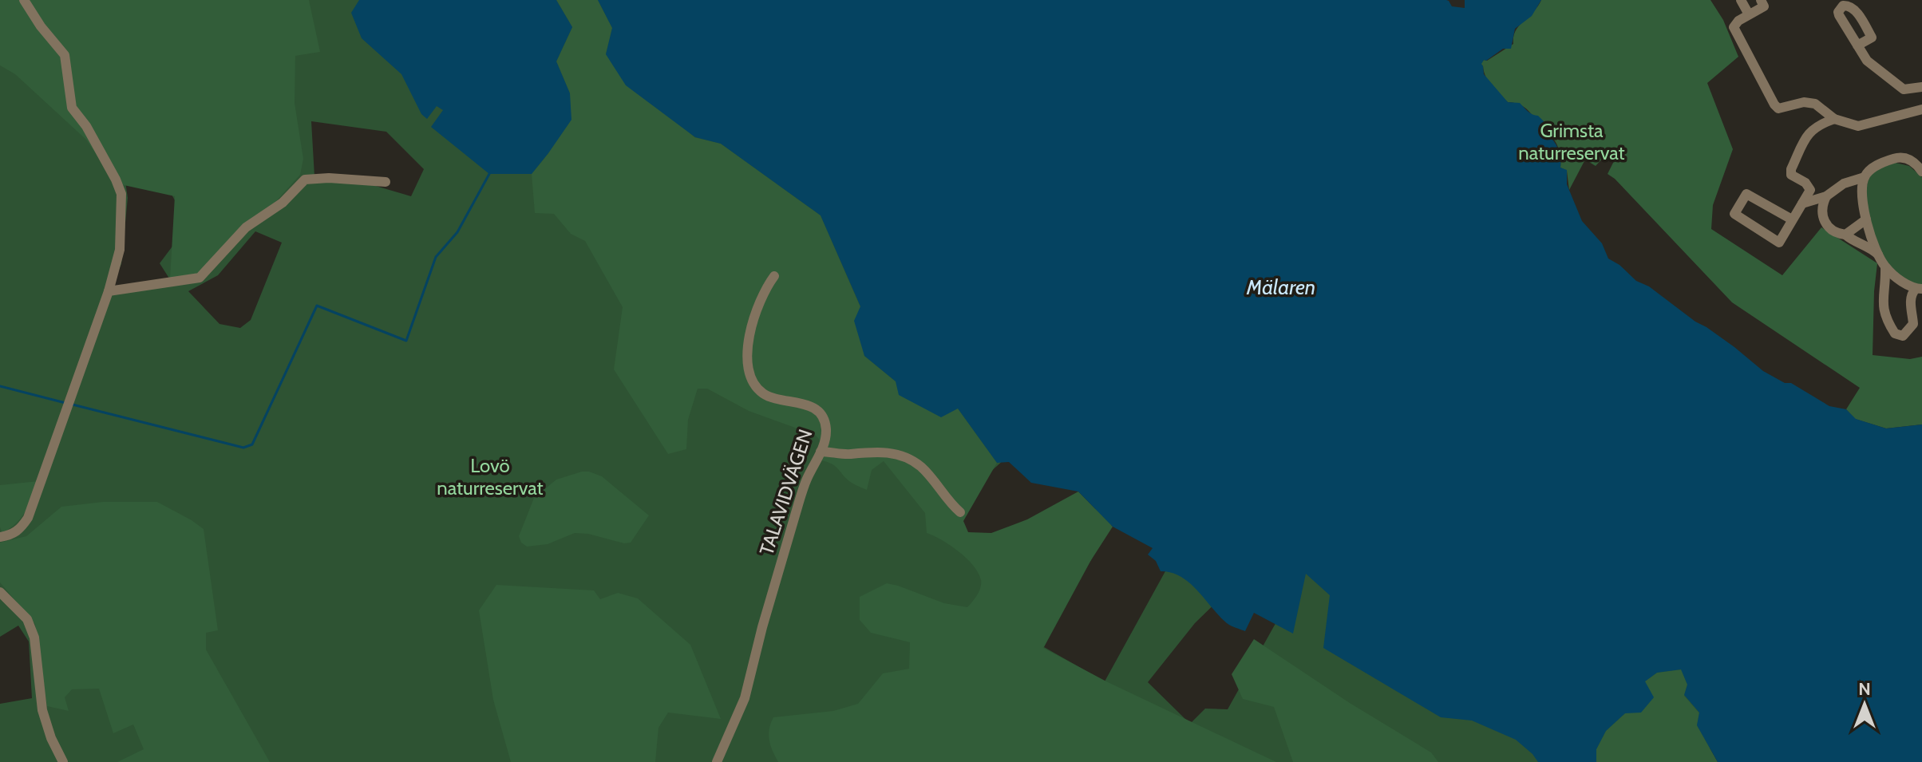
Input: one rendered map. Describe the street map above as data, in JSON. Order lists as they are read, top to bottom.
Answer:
{
  "streets": {
    "street": ["TALAVIDVÄGEN"]
  },
  "water": ["Mälaren"],
  "parks": ["Grimsta naturreservat", "Lovö naturreservat"],
  "north": "top"
}
